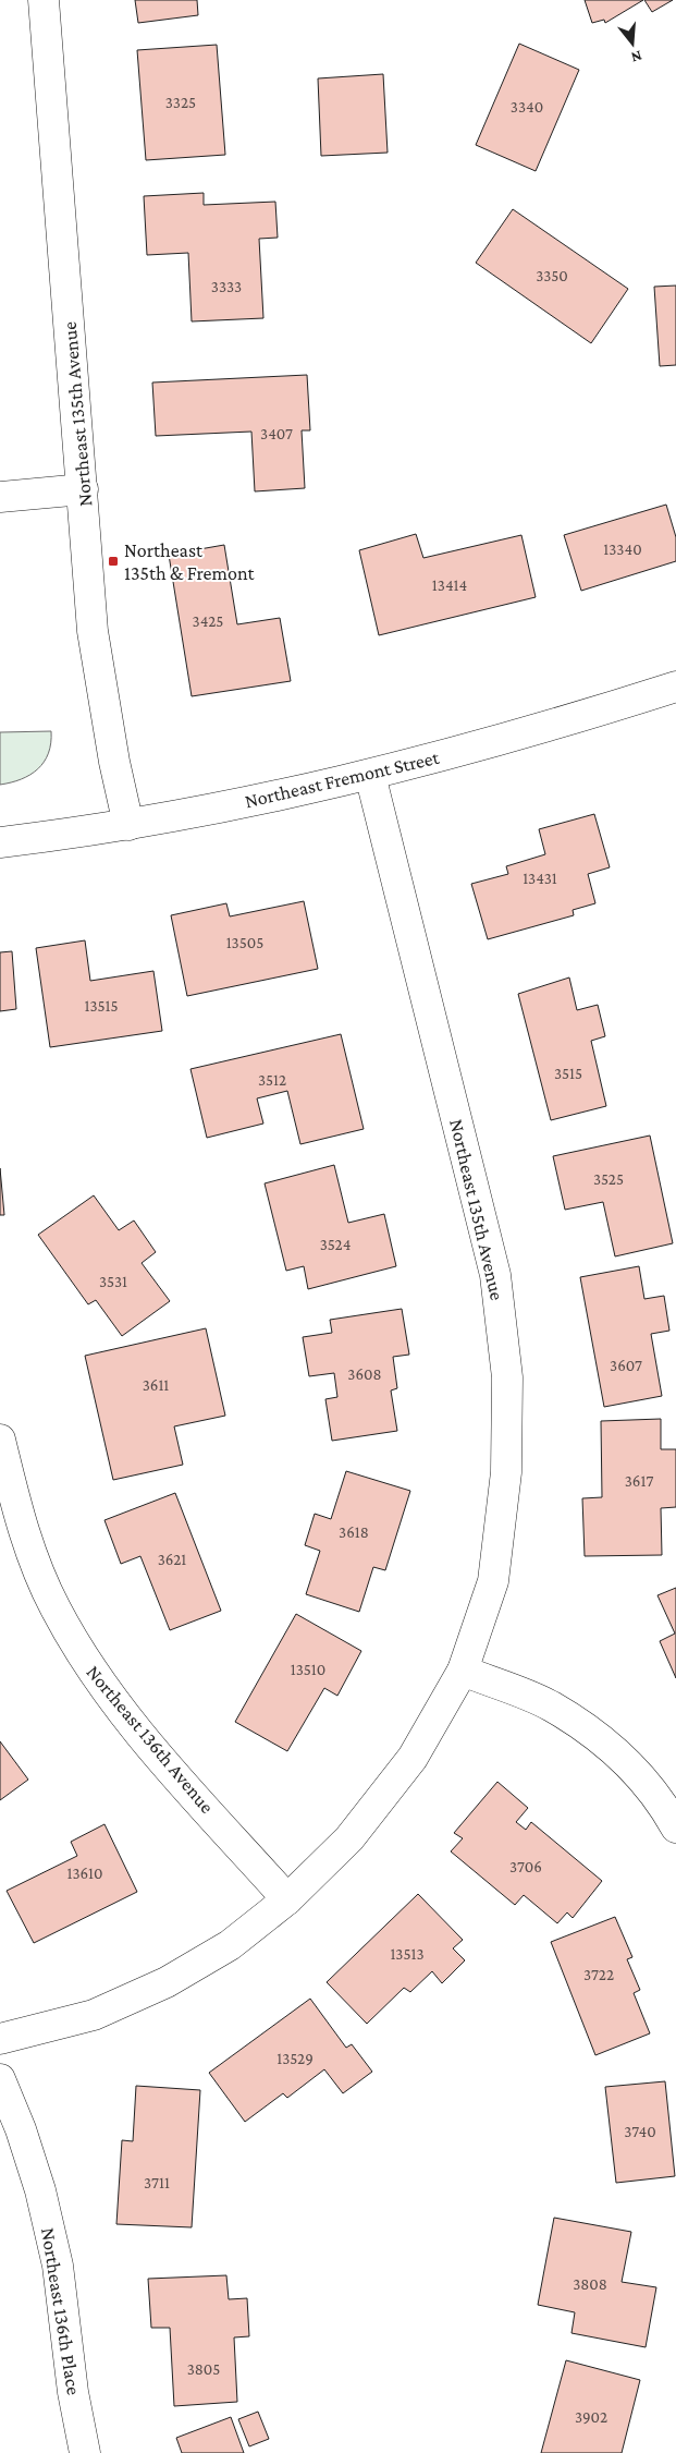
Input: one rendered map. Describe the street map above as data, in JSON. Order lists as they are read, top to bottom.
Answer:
{
  "streets": {
    "street": [
      "Northeast 135th Avenue",
      "Northeast Fremont Street",
      "Northeast 136th Avenue",
      "Northeast 136th Place"
    ]
  },
  "crossings": [
    ["Northeast 135th Avenue", "Northeast Fremont Street"],
    ["Northeast 135th Avenue", "Northeast 136th Avenue"]
  ],
  "places": {
    "transit": ["Northeast 135th & Fremont"]
  },
  "house_numbers": [
    "3325",
    "3340",
    "3350",
    "3333",
    "3407",
    "13340",
    "13414",
    "3425",
    "13431",
    "13505",
    "13515",
    "3515",
    "3512",
    "3525",
    "3524",
    "3531",
    "3607",
    "3608",
    "3611",
    "3617",
    "3618",
    "3621",
    "13510",
    "3706",
    "13610",
    "13513",
    "3722",
    "13529",
    "3740",
    "3711",
    "3808",
    "3805",
    "3902"
  ],
  "north": "bottom"
}
